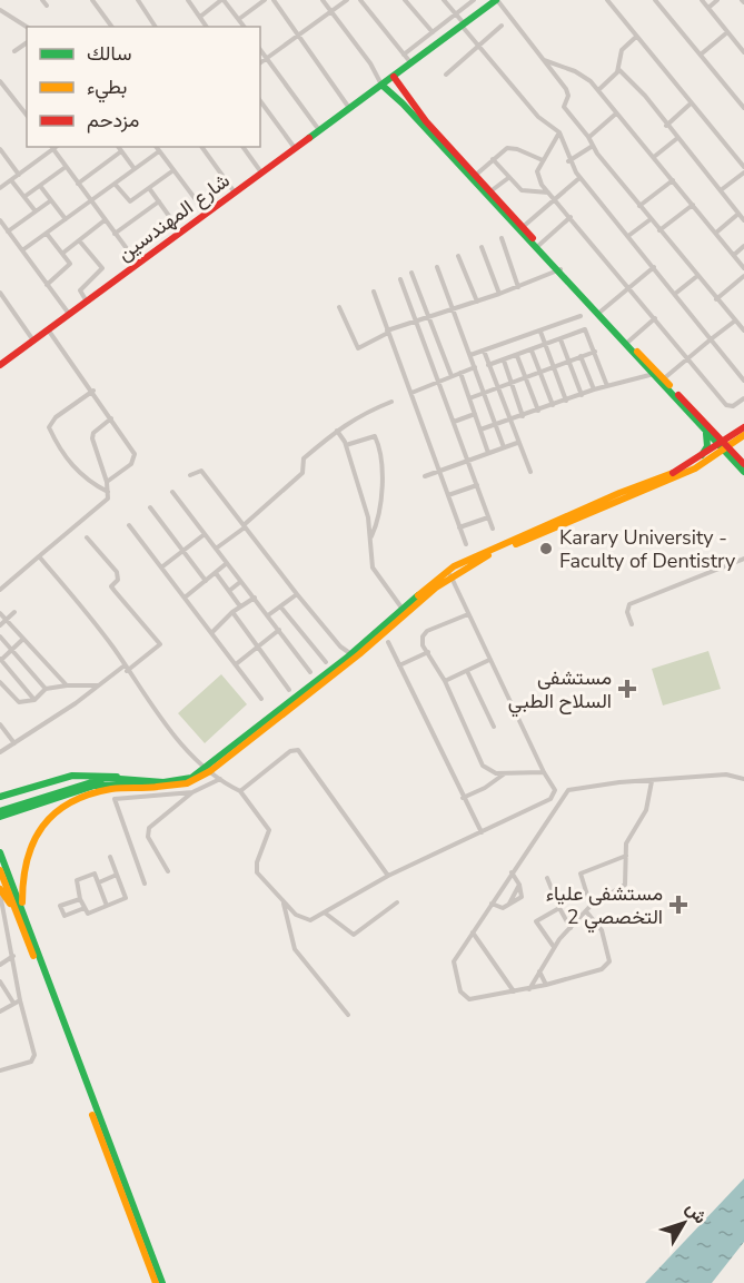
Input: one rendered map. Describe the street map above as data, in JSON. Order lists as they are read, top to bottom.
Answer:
{
  "streets": {
    "main road": ["شارع المهندسين"]
  },
  "places": {
    "other": ["Karary University - Faculty of Dentistry"],
    "health": ["مستشفى السلاح الطبي", "مستشفى علياء التخصصي 2"]
  },
  "legend": ["سالك", "بطيء", "مزدحم"],
  "north": "top right"
}
